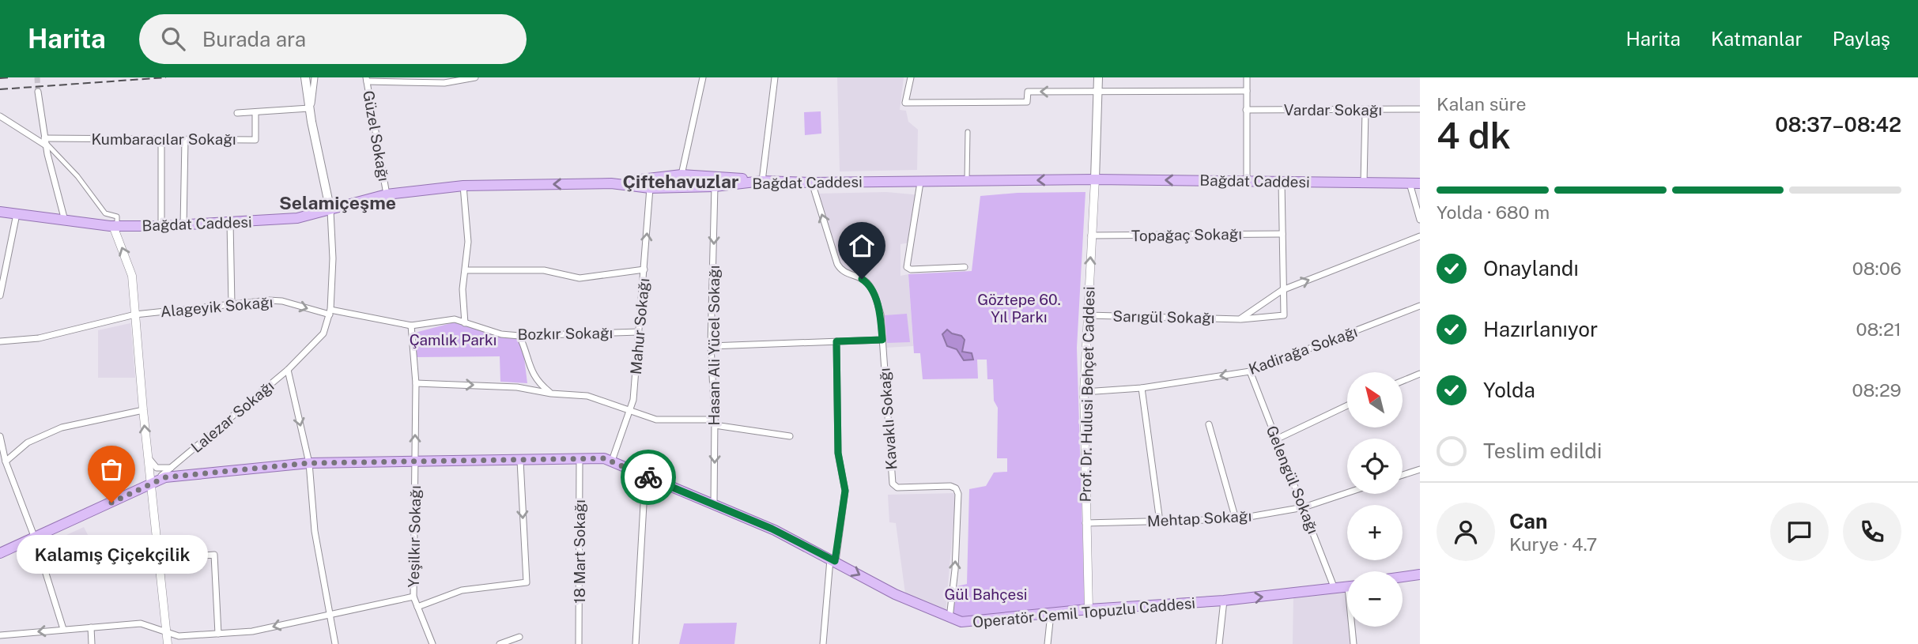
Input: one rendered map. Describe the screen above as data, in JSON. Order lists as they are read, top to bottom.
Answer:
{
  "streets": {
    "main road": ["Bağdat Caddesi", "Operatör Cemil Topuzlu Caddesi"],
    "street": [
      "Vardar Sokağı",
      "Güzel Sokağı",
      "Kumbaracılar Sokağı",
      "Topağaç Sokağı",
      "Alageyik Sokağı",
      "Sarıgül Sokağı",
      "Mahur Sokağı",
      "Bozkır Sokağı",
      "Hasan Ali Yücel Sokağı",
      "Kadirağa Sokağı",
      "Prof. Dr. Hulusi Behçet Caddesi",
      "Lalezar Sokağı",
      "Kavaklı Sokağı",
      "Gelengül Sokağı",
      "Mehtap Sokağı",
      "Yeşilkır Sokağı",
      "18 Mart Sokağı"
    ]
  },
  "crossings": [
    ["Güzel Sokağı", "Bağdat Caddesi"],
    ["Bağdat Caddesi", "Mahur Sokağı"],
    ["Bağdat Caddesi", "Hasan Ali Yücel Sokağı"],
    ["Bağdat Caddesi", "Prof. Dr. Hulusi Behçet Caddesi"],
    ["Bağdat Caddesi", "Kavaklı Sokağı"],
    ["Topağaç Sokağı", "Prof. Dr. Hulusi Behçet Caddesi"],
    ["Alageyik Sokağı", "Bozkır Sokağı"],
    ["Alageyik Sokağı", "Lalezar Sokağı"],
    ["Sarıgül Sokağı", "Prof. Dr. Hulusi Behçet Caddesi"],
    ["Mahur Sokağı", "Bozkır Sokağı"],
    ["Mahur Sokağı", "Operatör Cemil Topuzlu Caddesi"],
    ["Bozkır Sokağı", "Lalezar Sokağı"],
    ["Bozkır Sokağı", "Yeşilkır Sokağı"],
    ["Hasan Ali Yücel Sokağı", "Operatör Cemil Topuzlu Caddesi"],
    ["Kadirağa Sokağı", "Prof. Dr. Hulusi Behçet Caddesi"],
    ["Kadirağa Sokağı", "Gelengül Sokağı"],
    ["Prof. Dr. Hulusi Behçet Caddesi", "Mehtap Sokağı"],
    ["Prof. Dr. Hulusi Behçet Caddesi", "Operatör Cemil Topuzlu Caddesi"],
    ["Lalezar Sokağı", "Operatör Cemil Topuzlu Caddesi"],
    ["Kavaklı Sokağı", "Operatör Cemil Topuzlu Caddesi"],
    ["Gelengül Sokağı", "Mehtap Sokağı"],
    ["Gelengül Sokağı", "Operatör Cemil Topuzlu Caddesi"],
    ["Yeşilkır Sokağı", "Operatör Cemil Topuzlu Caddesi"],
    ["18 Mart Sokağı", "Operatör Cemil Topuzlu Caddesi"]
  ],
  "one_way": ["Hasan Ali Yücel Sokağı", "Kavaklı Sokağı"],
  "districts": ["Çiftehavuzlar", "Selamiçeşme"],
  "parks": ["Göztepe 60. Yıl Parkı", "Çamlık Parkı", "Gül Bahçesi"],
  "places": ["Kalamış Çiçekçilik"],
  "north": "top left",
  "page": {
    "header": "Harita",
    "search": "Burada ara",
    "nav": ["Harita", "Katmanlar", "Paylaş"],
    "heading": ["4 dk", "Kalan süre", "08:37–08:42"],
    "panel": ["Can", "Kurye · 4.7"],
    "bar": "Yolda · 680 m",
    "list": [
      ["Onaylandı", "08:06"],
      ["Hazırlanıyor", "08:21"],
      ["Yolda", "08:29"],
      "Teslim edildi"
    ],
    "map_buttons": ["+", "−"],
    "bubble": "Kalamış Çiçekçilik"
  }
}
